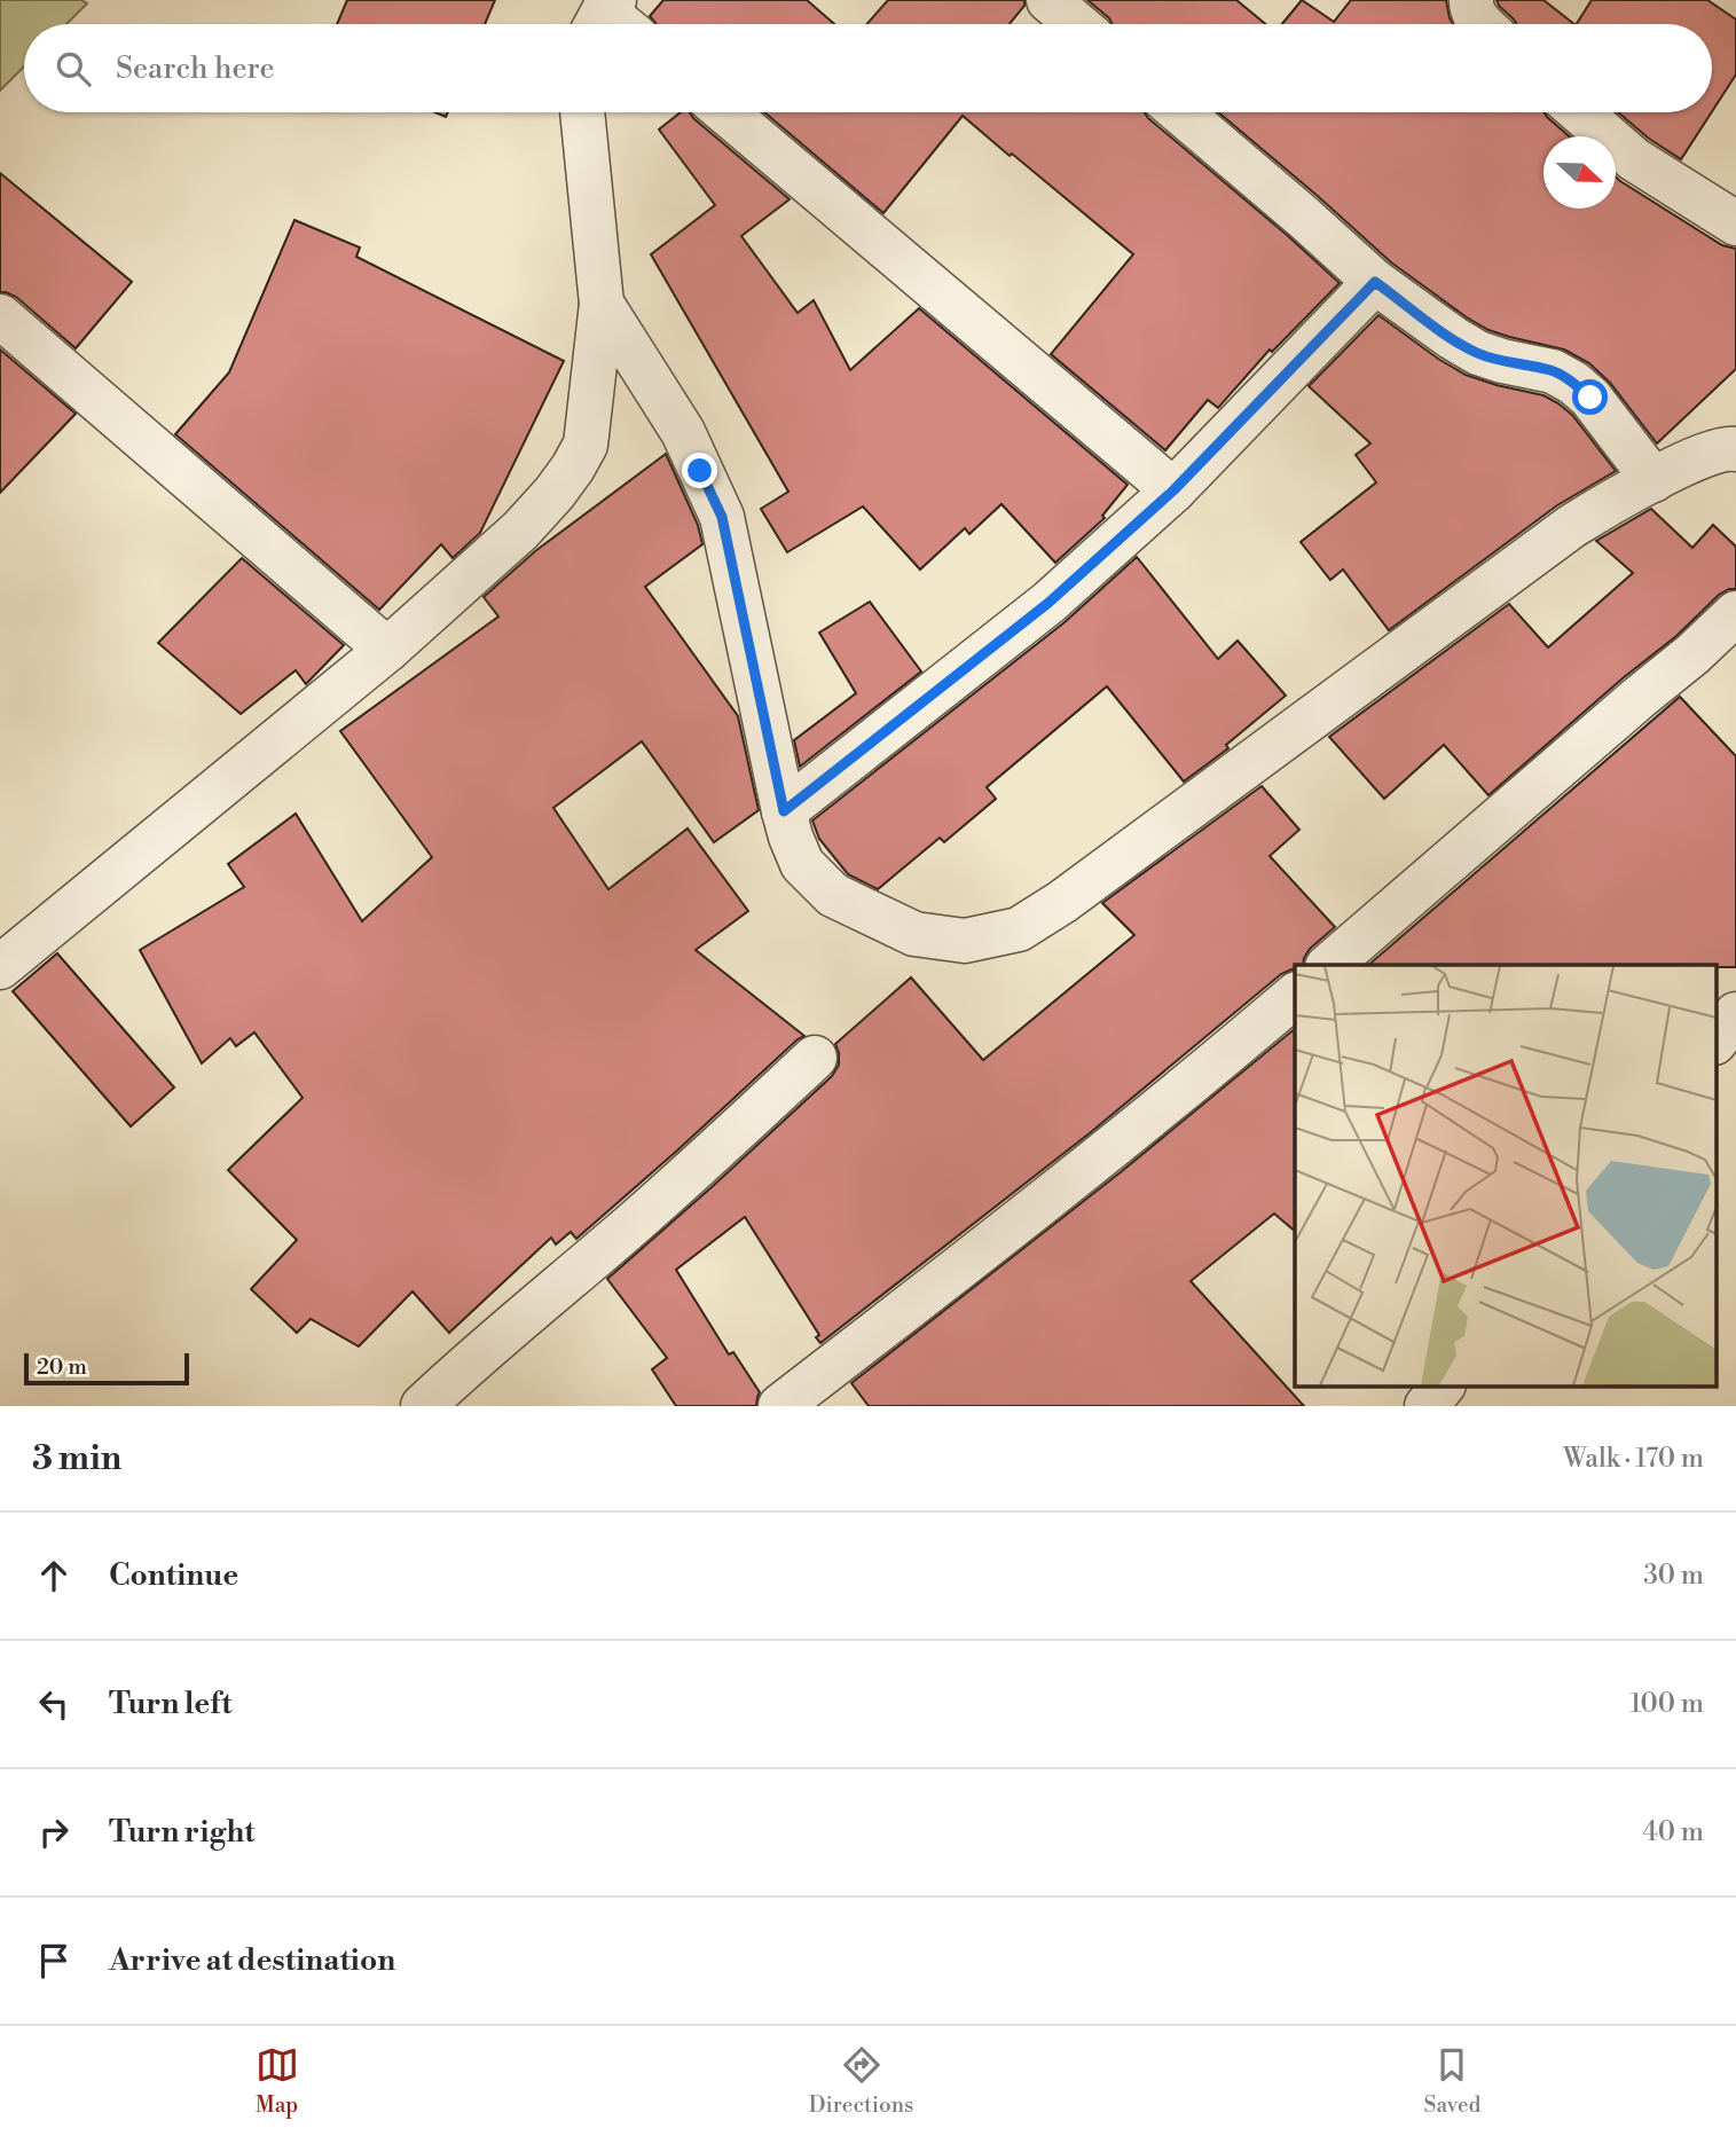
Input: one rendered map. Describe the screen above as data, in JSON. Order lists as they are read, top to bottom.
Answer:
{
  "scale_bar": "20 m",
  "north": "right",
  "page": {
    "search": "Search here",
    "scale": "20 m",
    "heading": ["3 min", "Walk · 170 m"],
    "list": [
      ["Continue", "30 m"],
      ["Turn left", "100 m"],
      ["Turn right", "40 m"],
      "Arrive at destination"
    ],
    "nav": ["Map", "Directions", "Saved"]
  }
}
